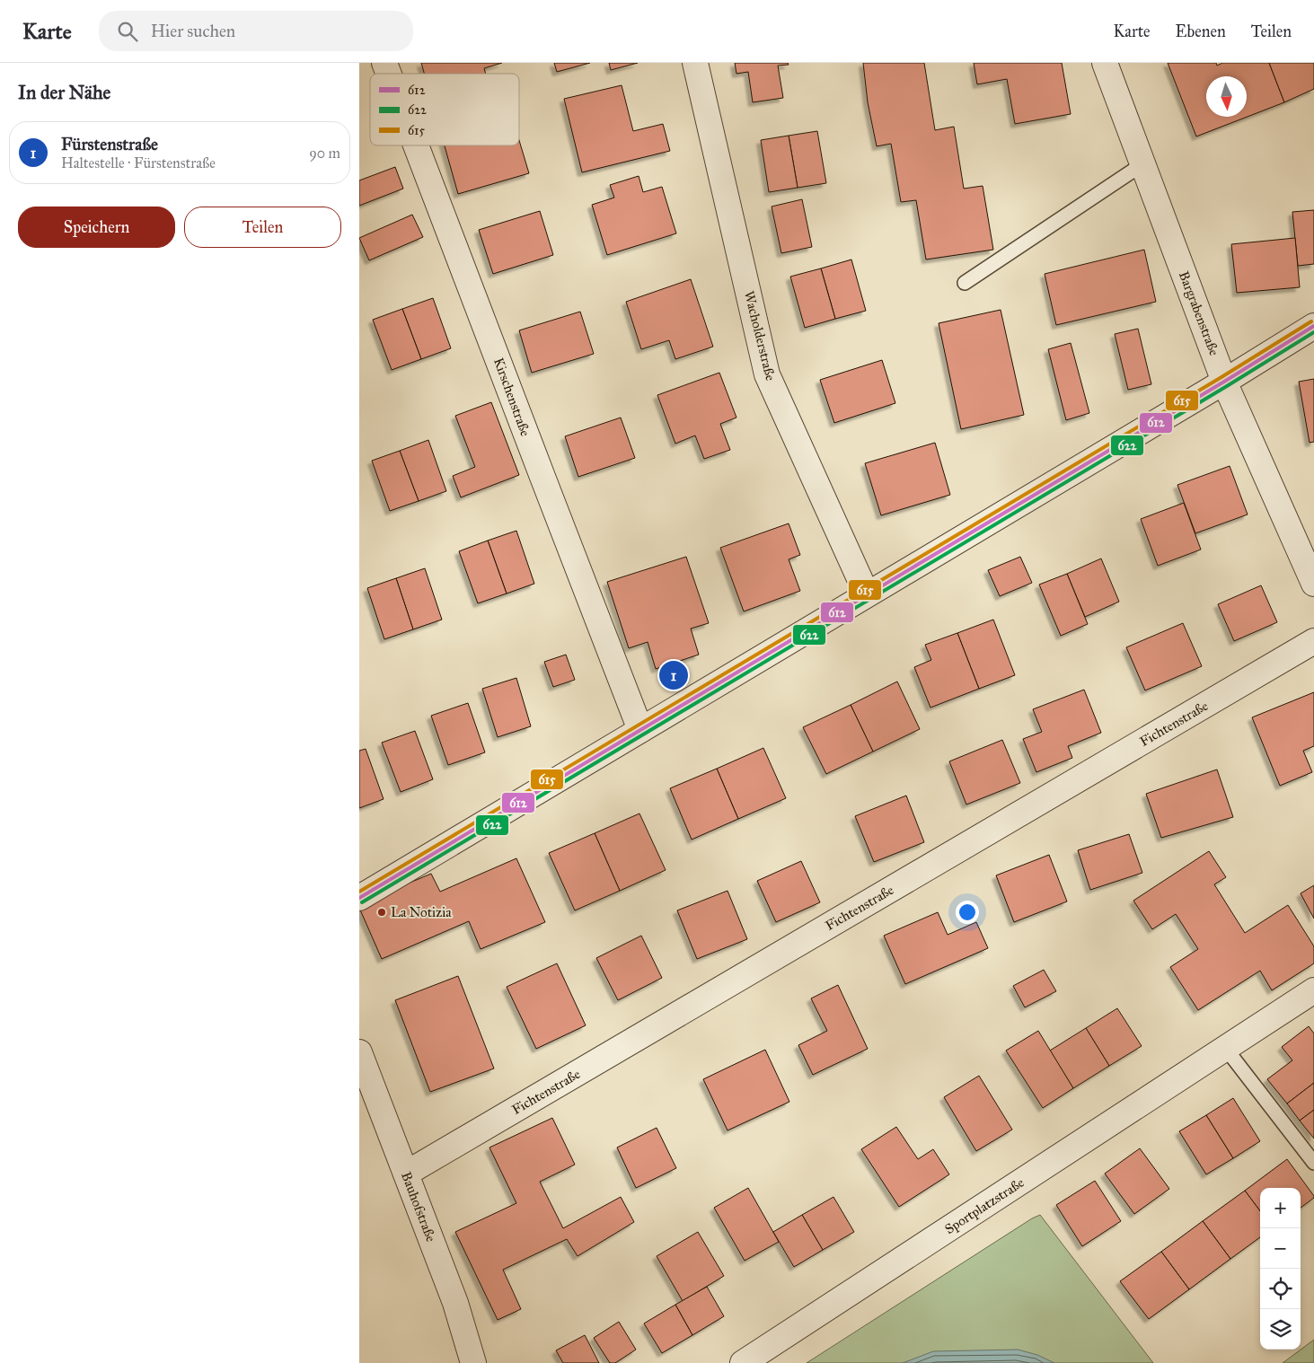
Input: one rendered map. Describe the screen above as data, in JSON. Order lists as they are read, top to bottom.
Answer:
{
  "streets": {
    "street": [
      "Bargrabenstraße",
      "Wacholderstraße",
      "Kirschenstraße",
      "Fichtenstraße",
      "Sportplatzstraße",
      "Bauhofstraße"
    ]
  },
  "crossings": [
    ["Fichtenstraße", "Bauhofstraße"]
  ],
  "places": ["La Notizia"],
  "lines": ["transit line 615", "transit line 612", "transit line 622"],
  "legend": ["612", "622", "615"],
  "north": "bottom",
  "page": {
    "header": "Karte",
    "search": "Hier suchen",
    "nav": ["Karte", "Ebenen", "Teilen"],
    "heading": "In der Nähe",
    "list": [
      {
        "mark": "1",
        "name": "Fürstenstraße",
        "note": "Haltestelle · Fürstenstraße",
        "value": "90 m"
      }
    ],
    "buttons": ["Speichern", "Teilen"],
    "pins": "1",
    "map_buttons": ["+", "−"]
  }
}
